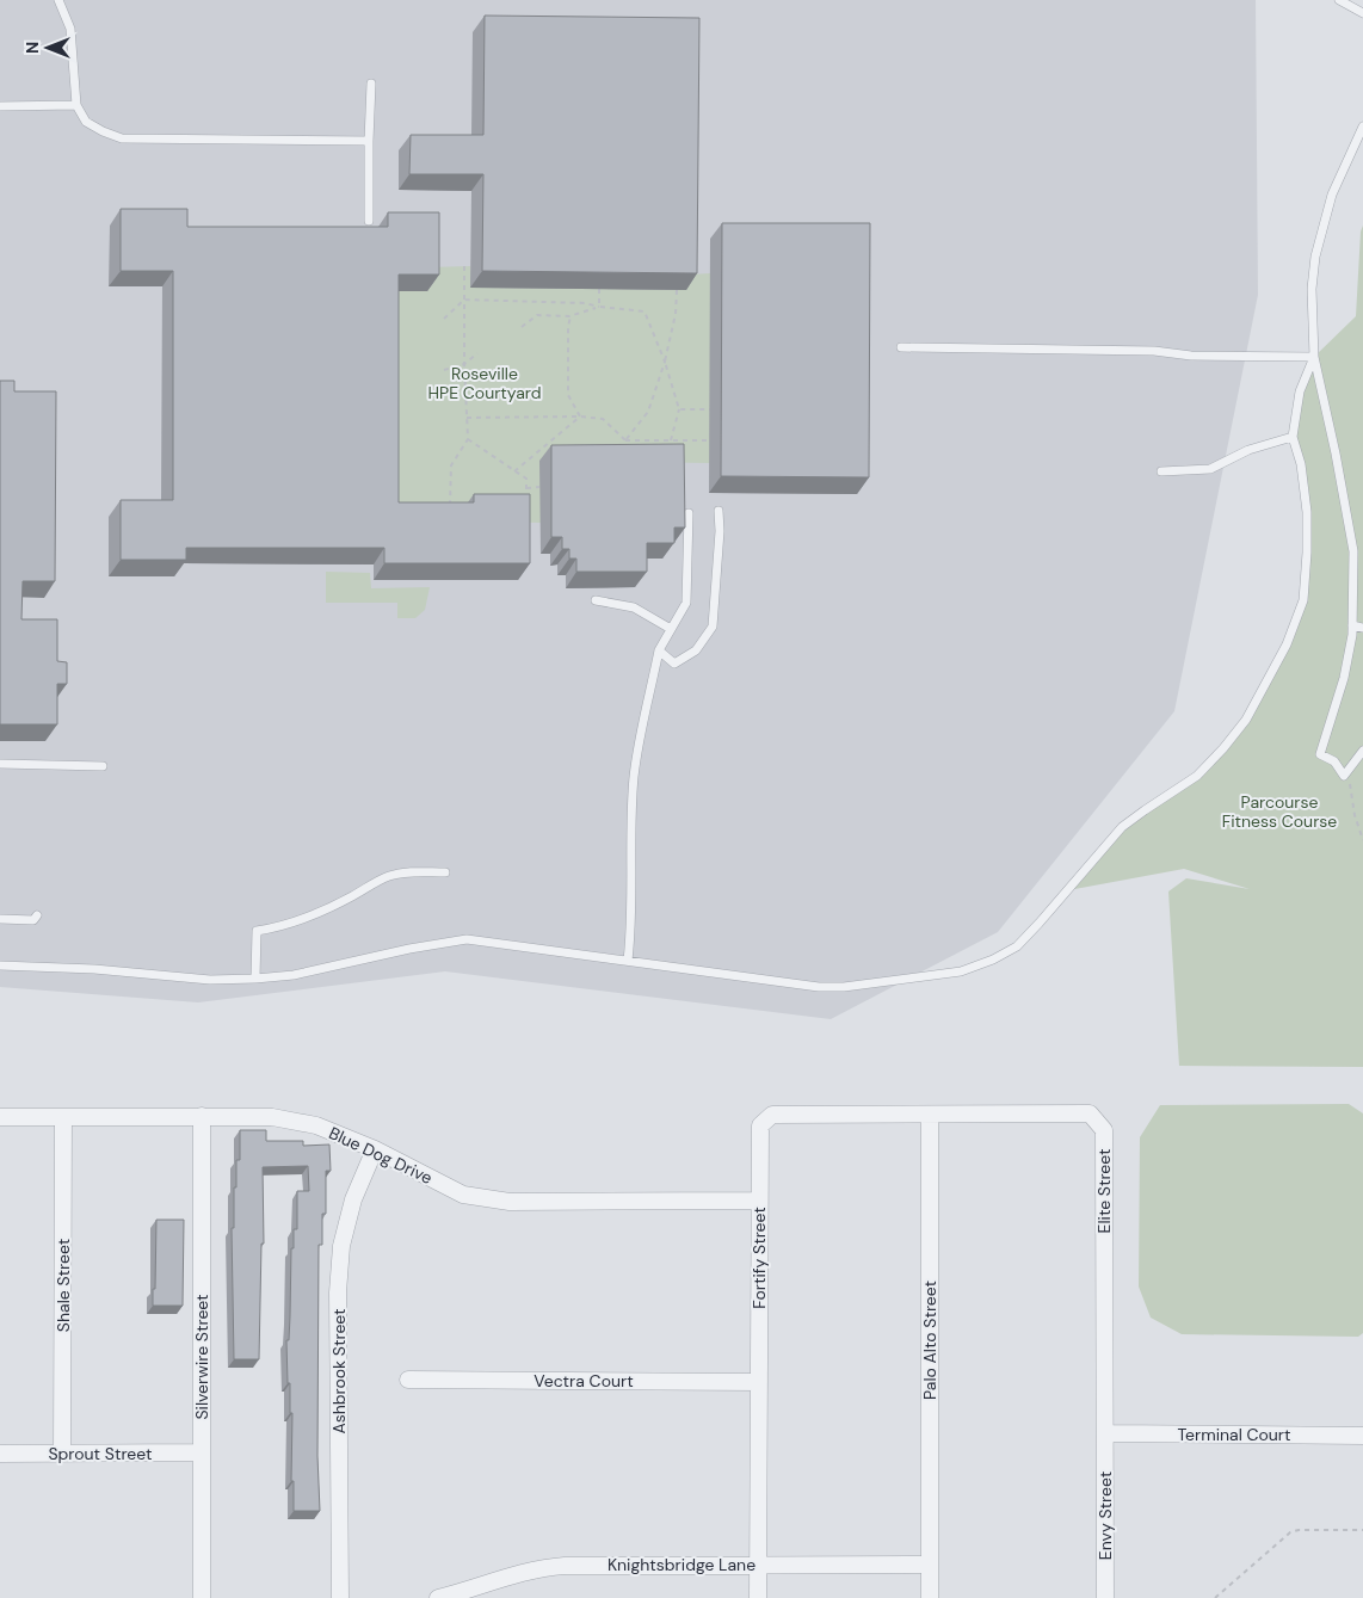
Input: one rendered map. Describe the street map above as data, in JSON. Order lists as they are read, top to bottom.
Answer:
{
  "streets": {
    "street": [
      "Blue Dog Drive",
      "Elite Street",
      "Fortify Street",
      "Shale Street",
      "Palo Alto Street",
      "Silverwire Street",
      "Ashbrook Street",
      "Vectra Court",
      "Terminal Court",
      "Sprout Street",
      "Envy Street",
      "Knightsbridge Lane"
    ]
  },
  "crossings": [
    ["Blue Dog Drive", "Fortify Street"],
    ["Blue Dog Drive", "Shale Street"],
    ["Blue Dog Drive", "Silverwire Street"],
    ["Blue Dog Drive", "Ashbrook Street"],
    ["Elite Street", "Fortify Street"],
    ["Elite Street", "Palo Alto Street"],
    ["Elite Street", "Terminal Court"],
    ["Elite Street", "Envy Street"],
    ["Fortify Street", "Palo Alto Street"],
    ["Fortify Street", "Vectra Court"],
    ["Fortify Street", "Knightsbridge Lane"],
    ["Shale Street", "Sprout Street"],
    ["Palo Alto Street", "Knightsbridge Lane"],
    ["Silverwire Street", "Sprout Street"],
    ["Terminal Court", "Envy Street"]
  ],
  "parks": ["Roseville HPE Courtyard", "Parcourse Fitness Course"],
  "north": "left"
}
